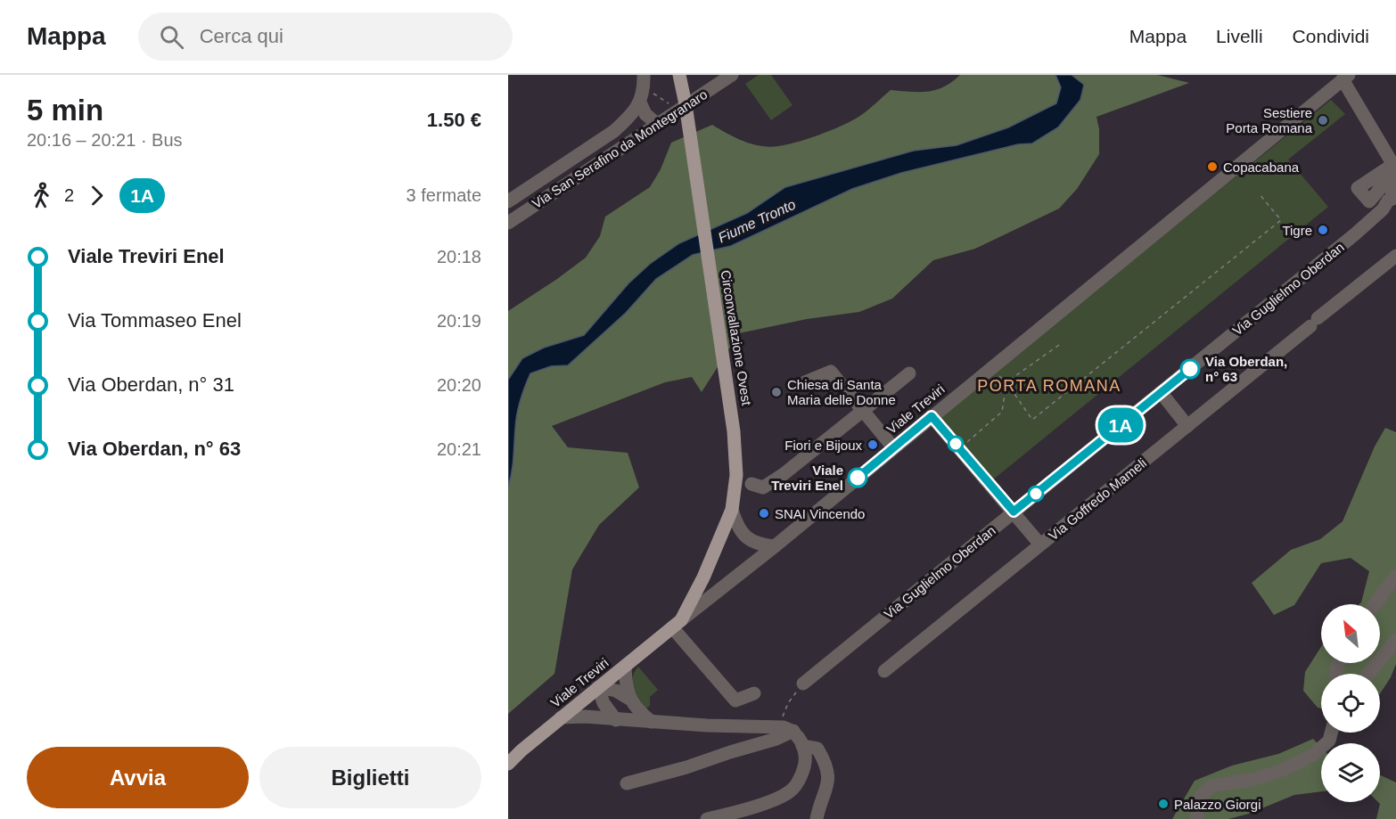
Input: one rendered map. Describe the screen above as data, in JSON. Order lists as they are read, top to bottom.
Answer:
{
  "streets": {
    "main road": ["Circonvallazione Ovest", "Viale Treviri"],
    "street": ["Via San Serafino da Montegranaro", "Via Guglielmo Oberdan", "Via Goffredo Mameli"]
  },
  "crossings": [
    ["Circonvallazione Ovest", "Viale Treviri"]
  ],
  "districts": ["PORTA ROMANA"],
  "water": ["Fiume Tronto"],
  "places": [
    "Sestiere Porta Romana",
    "Copacabana",
    "Tigre",
    "Via Oberdan, n° 63",
    "Chiesa di Santa Maria delle Donne",
    "Fiori e Bijoux",
    "Viale Treviri Enel",
    "SNAI Vincendo",
    "Palazzo Giorgi"
  ],
  "lines": ["bus line 1A"],
  "north": "top left",
  "page": {
    "header": "Mappa",
    "search": "Cerca qui",
    "nav": ["Mappa", "Livelli", "Condividi"],
    "heading": ["5 min", "20:16 – 20:21 · Bus", "1.50 €"],
    "on_map": "1A",
    "legs": ["2", "1A", "3 fermate"],
    "list": [
      {
        "name": "Viale Treviri Enel",
        "value": "20:18"
      },
      {
        "name": "Via Tommaseo Enel",
        "value": "20:19"
      },
      {
        "name": "Via Oberdan, n° 31",
        "value": "20:20"
      },
      {
        "name": "Via Oberdan, n° 63",
        "value": "20:21"
      }
    ],
    "buttons": ["Avvia", "Biglietti"]
  }
}
